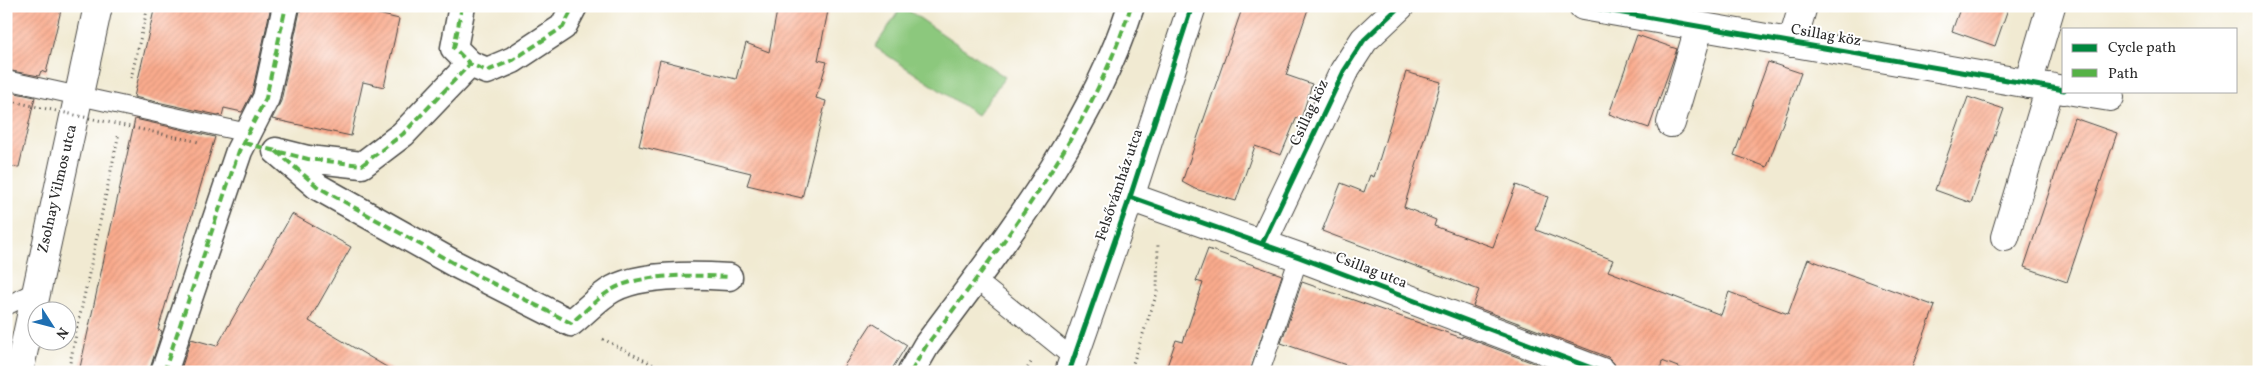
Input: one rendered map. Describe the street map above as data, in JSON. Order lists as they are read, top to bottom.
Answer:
{
  "streets": {
    "street": [
      "Csillag köz",
      "Felsővámház utca",
      "Zsolnay Vilmos utca",
      "Csillag utca"
    ]
  },
  "crossings": [
    ["Csillag köz", "Csillag utca"],
    ["Felsővámház utca", "Csillag utca"]
  ],
  "legend": ["Cycle path", "Path"],
  "north": "bottom right"
}
